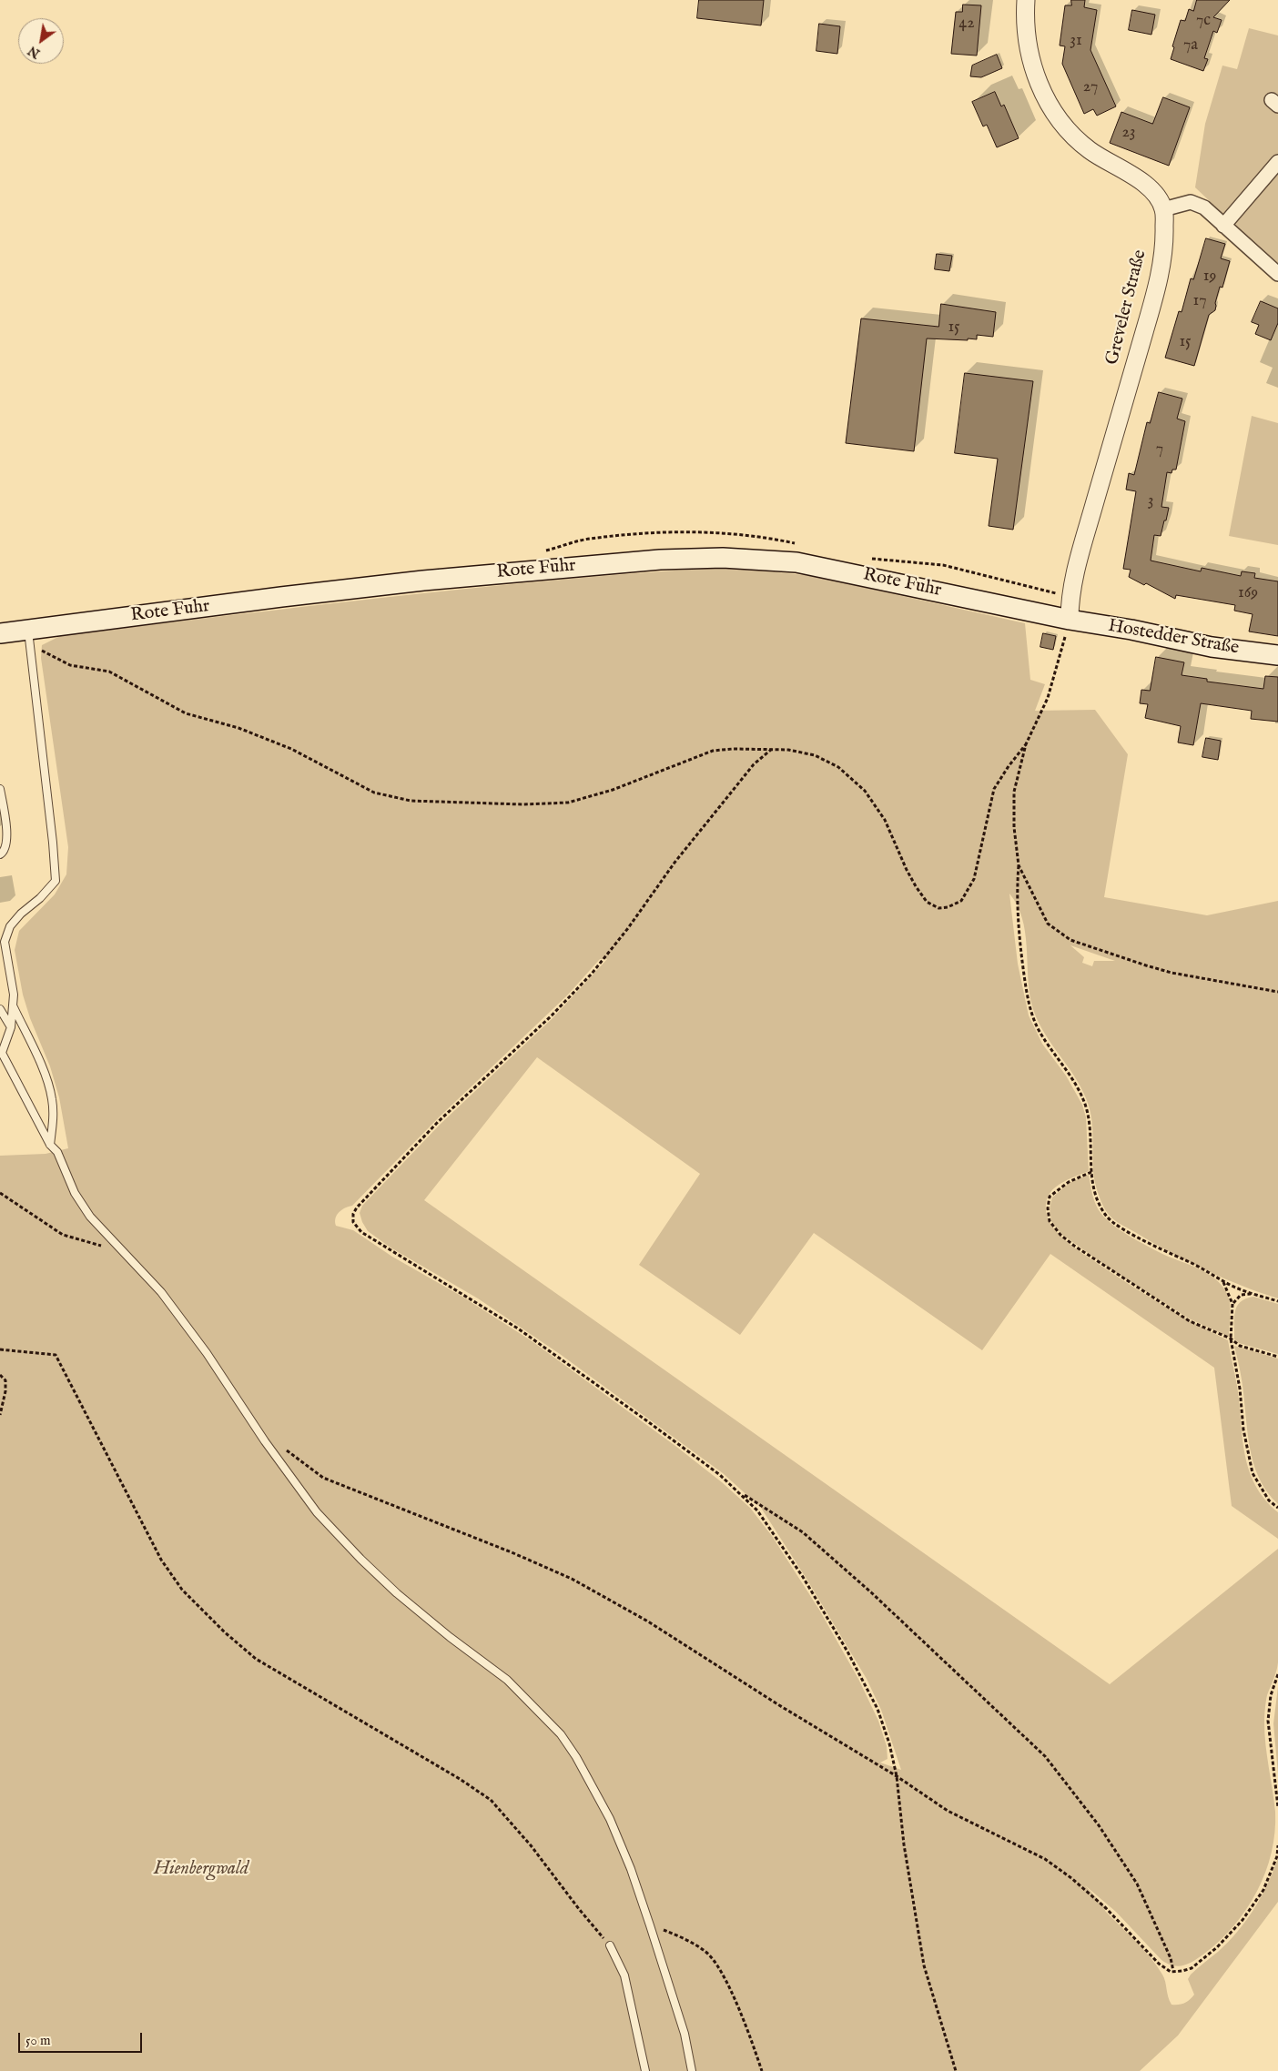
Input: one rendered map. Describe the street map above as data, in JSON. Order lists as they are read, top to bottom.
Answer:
{
  "streets": {
    "main road": ["Rote Fuhr", "Hostedder Straße"],
    "street": ["Greveler Straße"]
  },
  "crossings": [
    ["Greveler Straße", "Rote Fuhr"],
    ["Greveler Straße", "Hostedder Straße"],
    ["Rote Fuhr", "Hostedder Straße"]
  ],
  "parks": ["Hienbergwald"],
  "house_numbers": [
    "7c",
    "42",
    "31",
    "7a",
    "27",
    "23",
    "19",
    "17",
    "15",
    "15",
    "7",
    "3",
    "169"
  ],
  "scale_bar": "50 m",
  "north": "bottom left"
}
